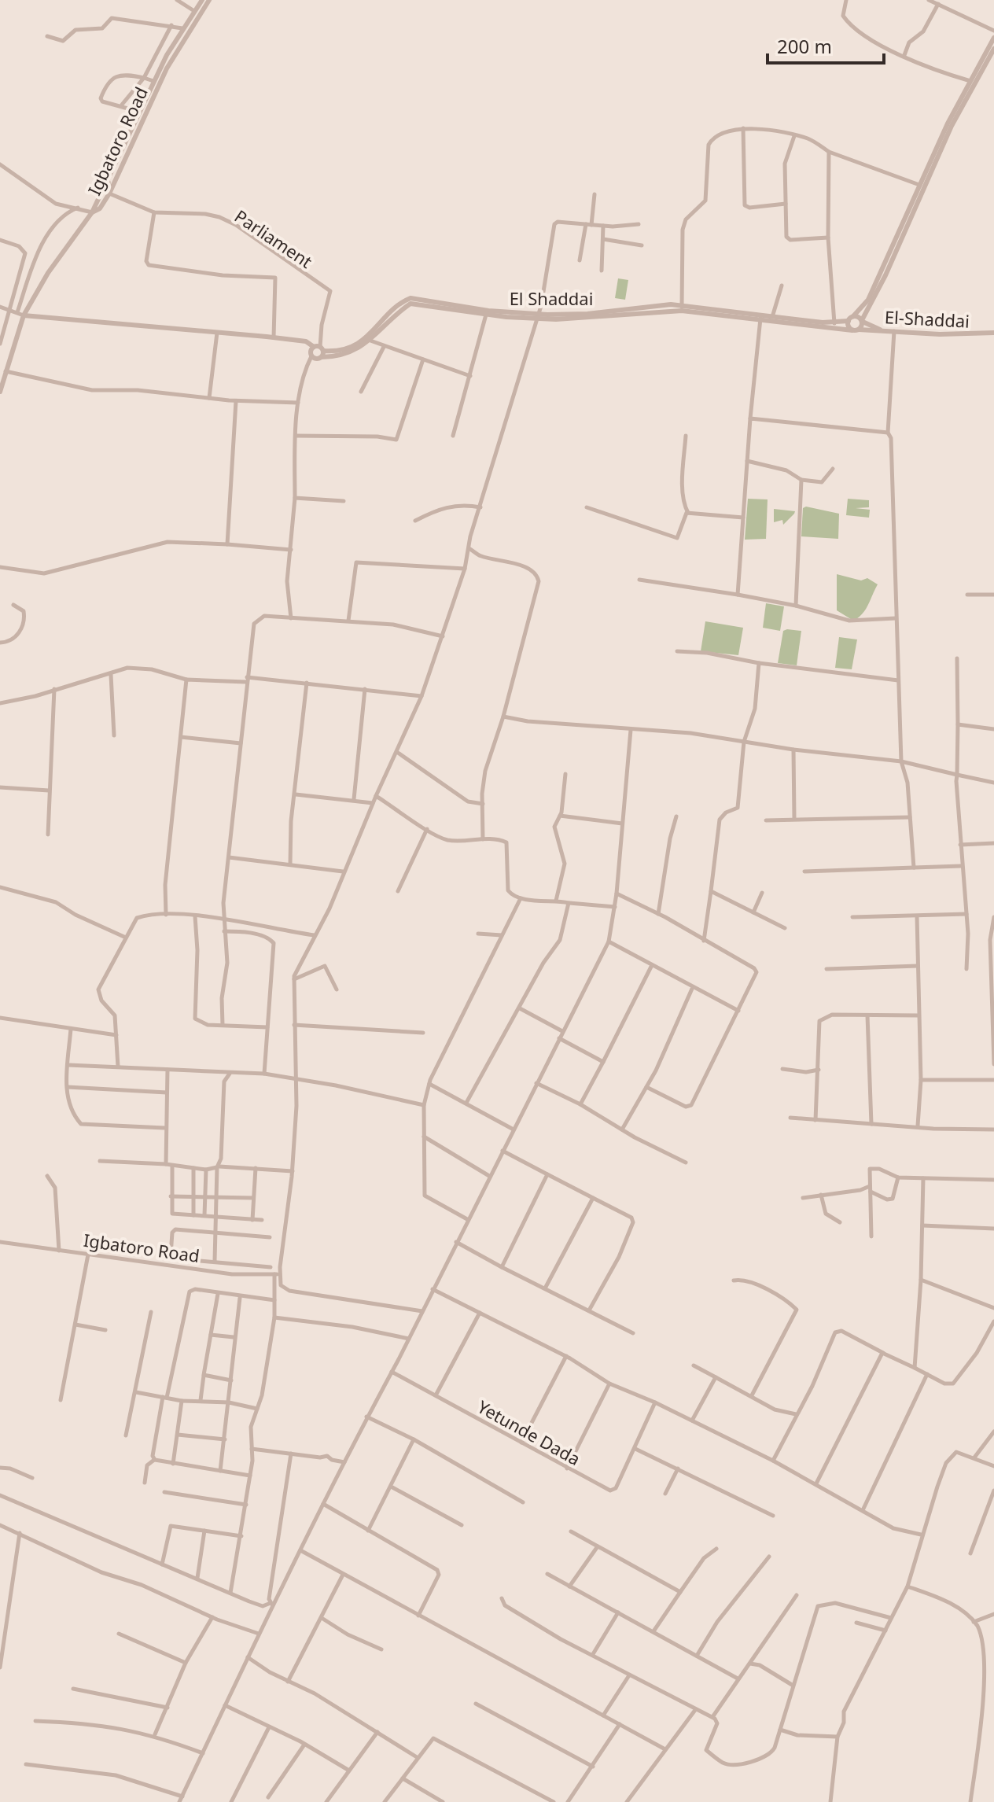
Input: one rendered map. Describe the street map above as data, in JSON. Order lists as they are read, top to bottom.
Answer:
{
  "streets": {
    "street": [
      "Igbatoro Road",
      "Parliament",
      "El Shaddai",
      "El-Shaddai",
      "Yetunde Dada"
    ]
  },
  "crossings": [
    ["Igbatoro Road", "Parliament"],
    ["Parliament", "El Shaddai"]
  ],
  "scale_bar": "200 m"
}
